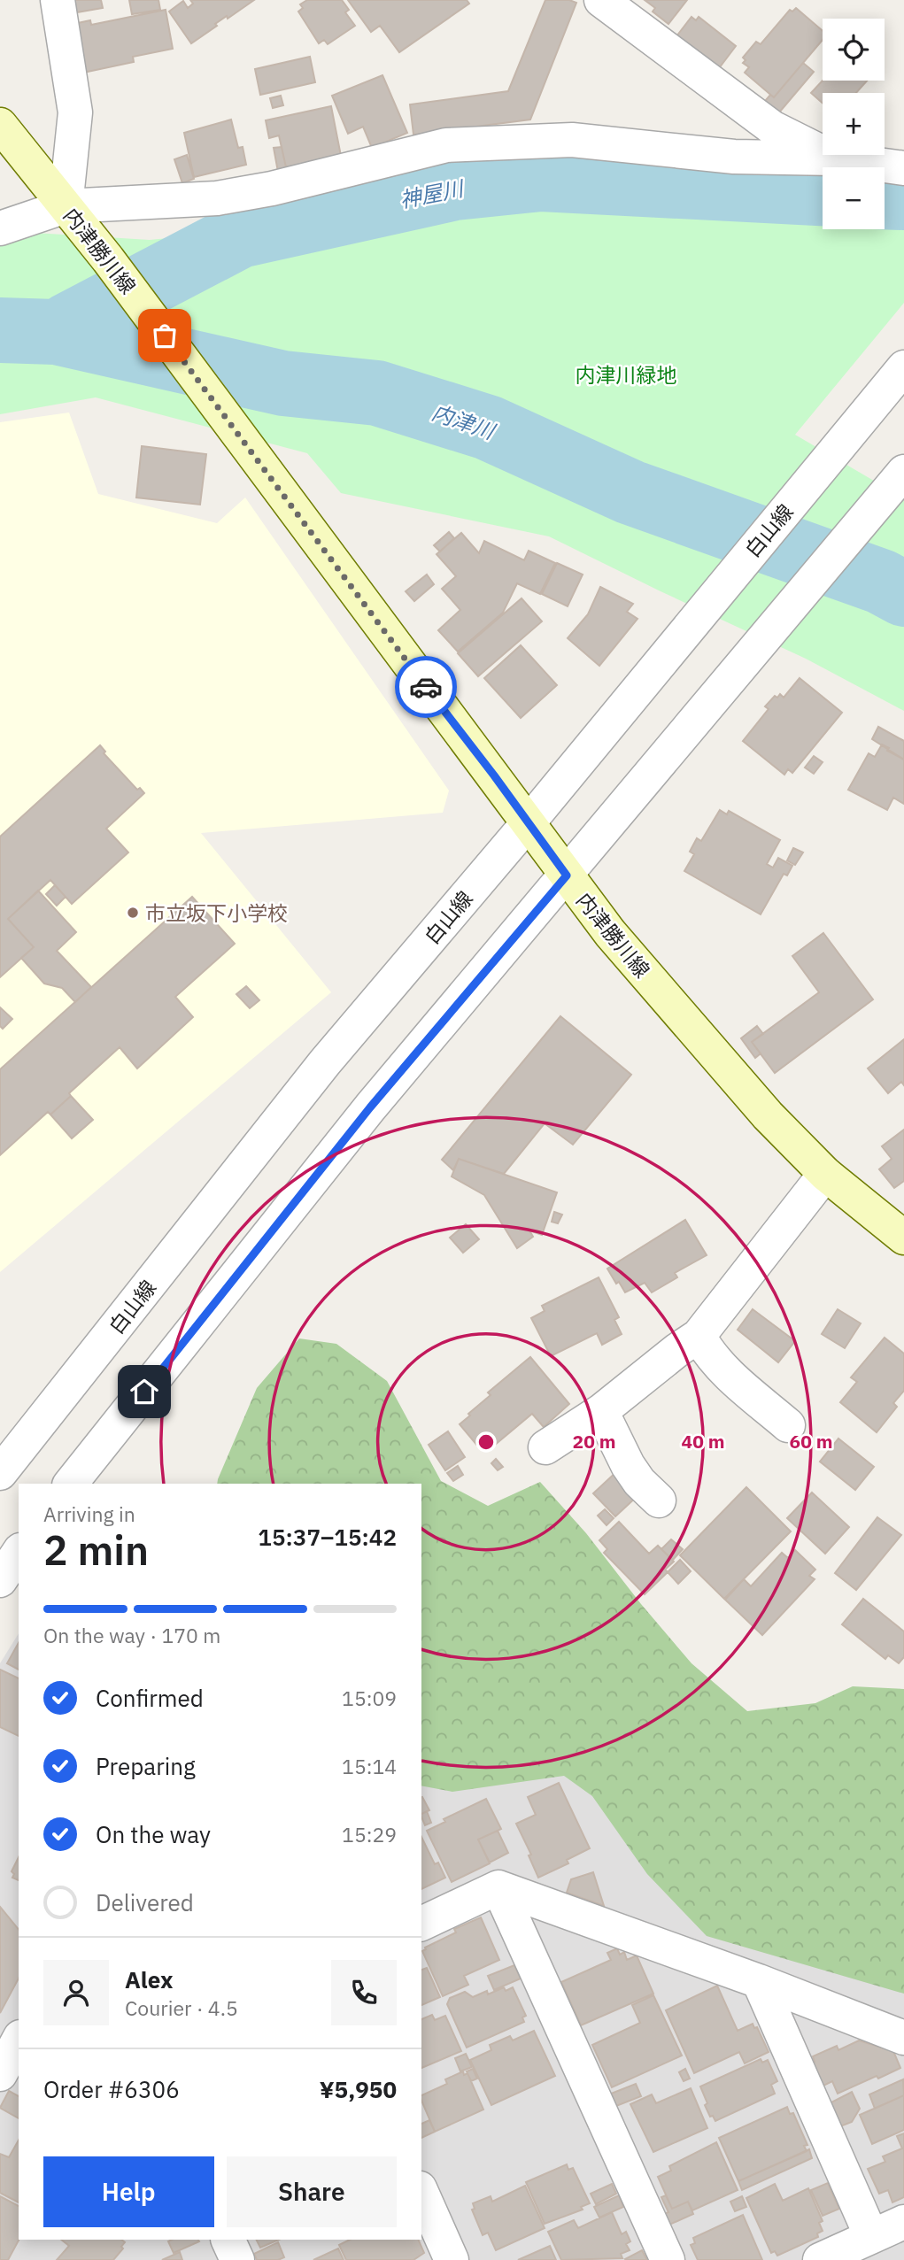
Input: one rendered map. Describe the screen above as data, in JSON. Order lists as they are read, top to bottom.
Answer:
{
  "streets": {
    "main road": ["内津勝川線"],
    "street": ["白山線"]
  },
  "crossings": [
    ["内津勝川線", "白山線"]
  ],
  "water": ["神屋川", "内津川"],
  "parks": ["内津川緑地"],
  "places": ["市立坂下小学校"],
  "page": {
    "map_buttons": ["+", "−"],
    "heading": ["2 min", "Arriving in", "15:37–15:42"],
    "panel": [
      "Alex",
      "Courier · 4.5",
      "Order #6306",
      "¥5,950"
    ],
    "bar": "On the way · 170 m",
    "list": [
      ["Confirmed", "15:09"],
      ["Preparing", "15:14"],
      ["On the way", "15:29"],
      "Delivered"
    ],
    "buttons": ["Help", "Share"]
  },
  "rings": ["20 m", "40 m", "60 m"]
}
